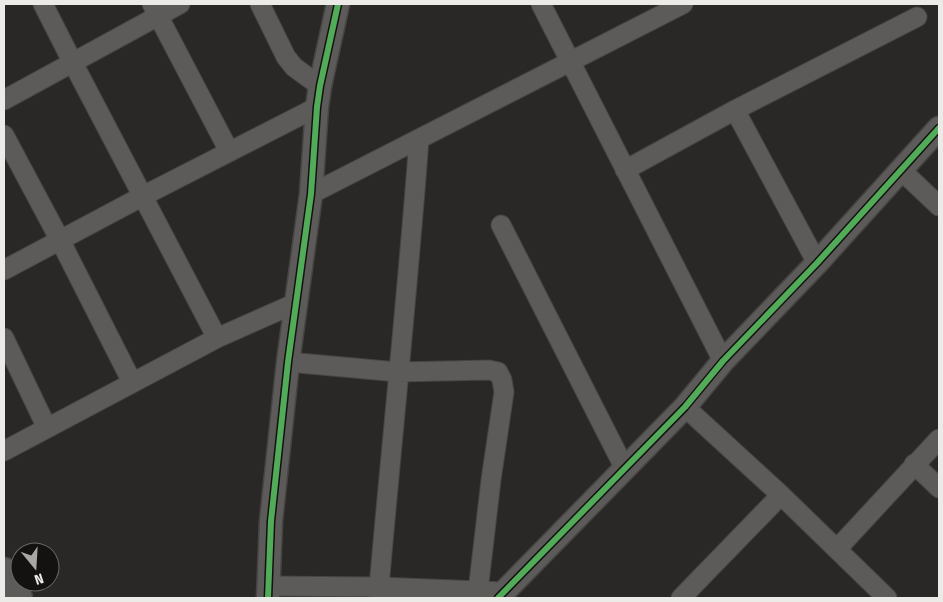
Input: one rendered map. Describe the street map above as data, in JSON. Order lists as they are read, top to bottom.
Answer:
{
  "north": "bottom"
}
